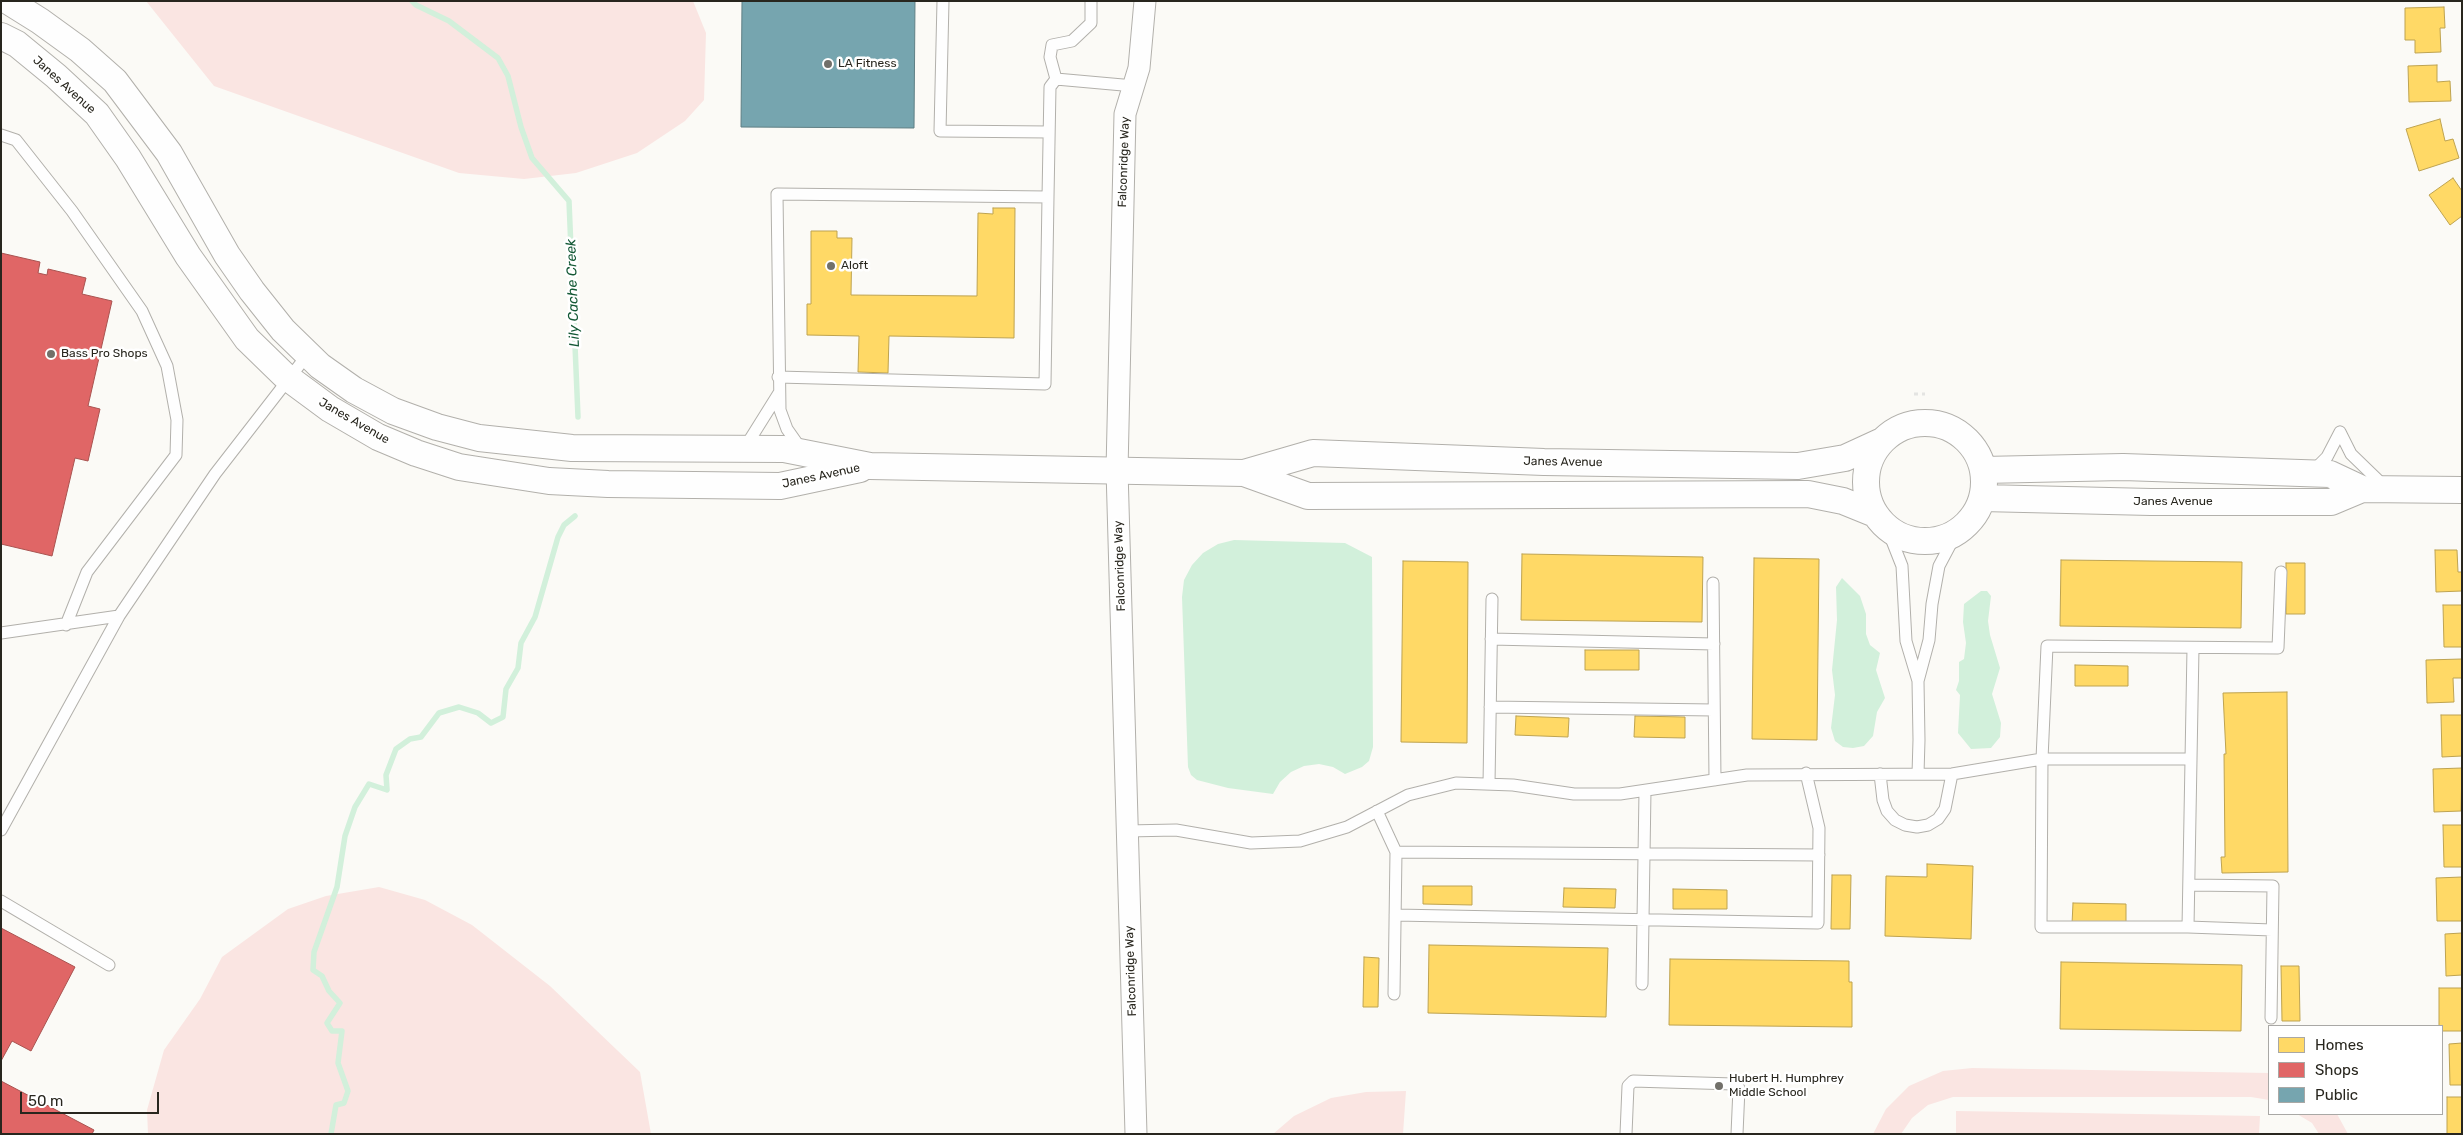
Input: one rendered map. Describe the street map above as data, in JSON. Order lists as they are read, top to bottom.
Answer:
{
  "streets": {
    "street": ["Janes Avenue", "Falconridge Way"]
  },
  "crossings": [
    ["Janes Avenue", "Falconridge Way"]
  ],
  "water": ["Lily Cache Creek"],
  "places": [
    "LA Fitness",
    "Aloft",
    "Bass Pro Shops",
    "Hubert H. Humphrey Middle School"
  ],
  "legend": ["Homes", "Shops", "Public"],
  "scale_bar": "50 m"
}
